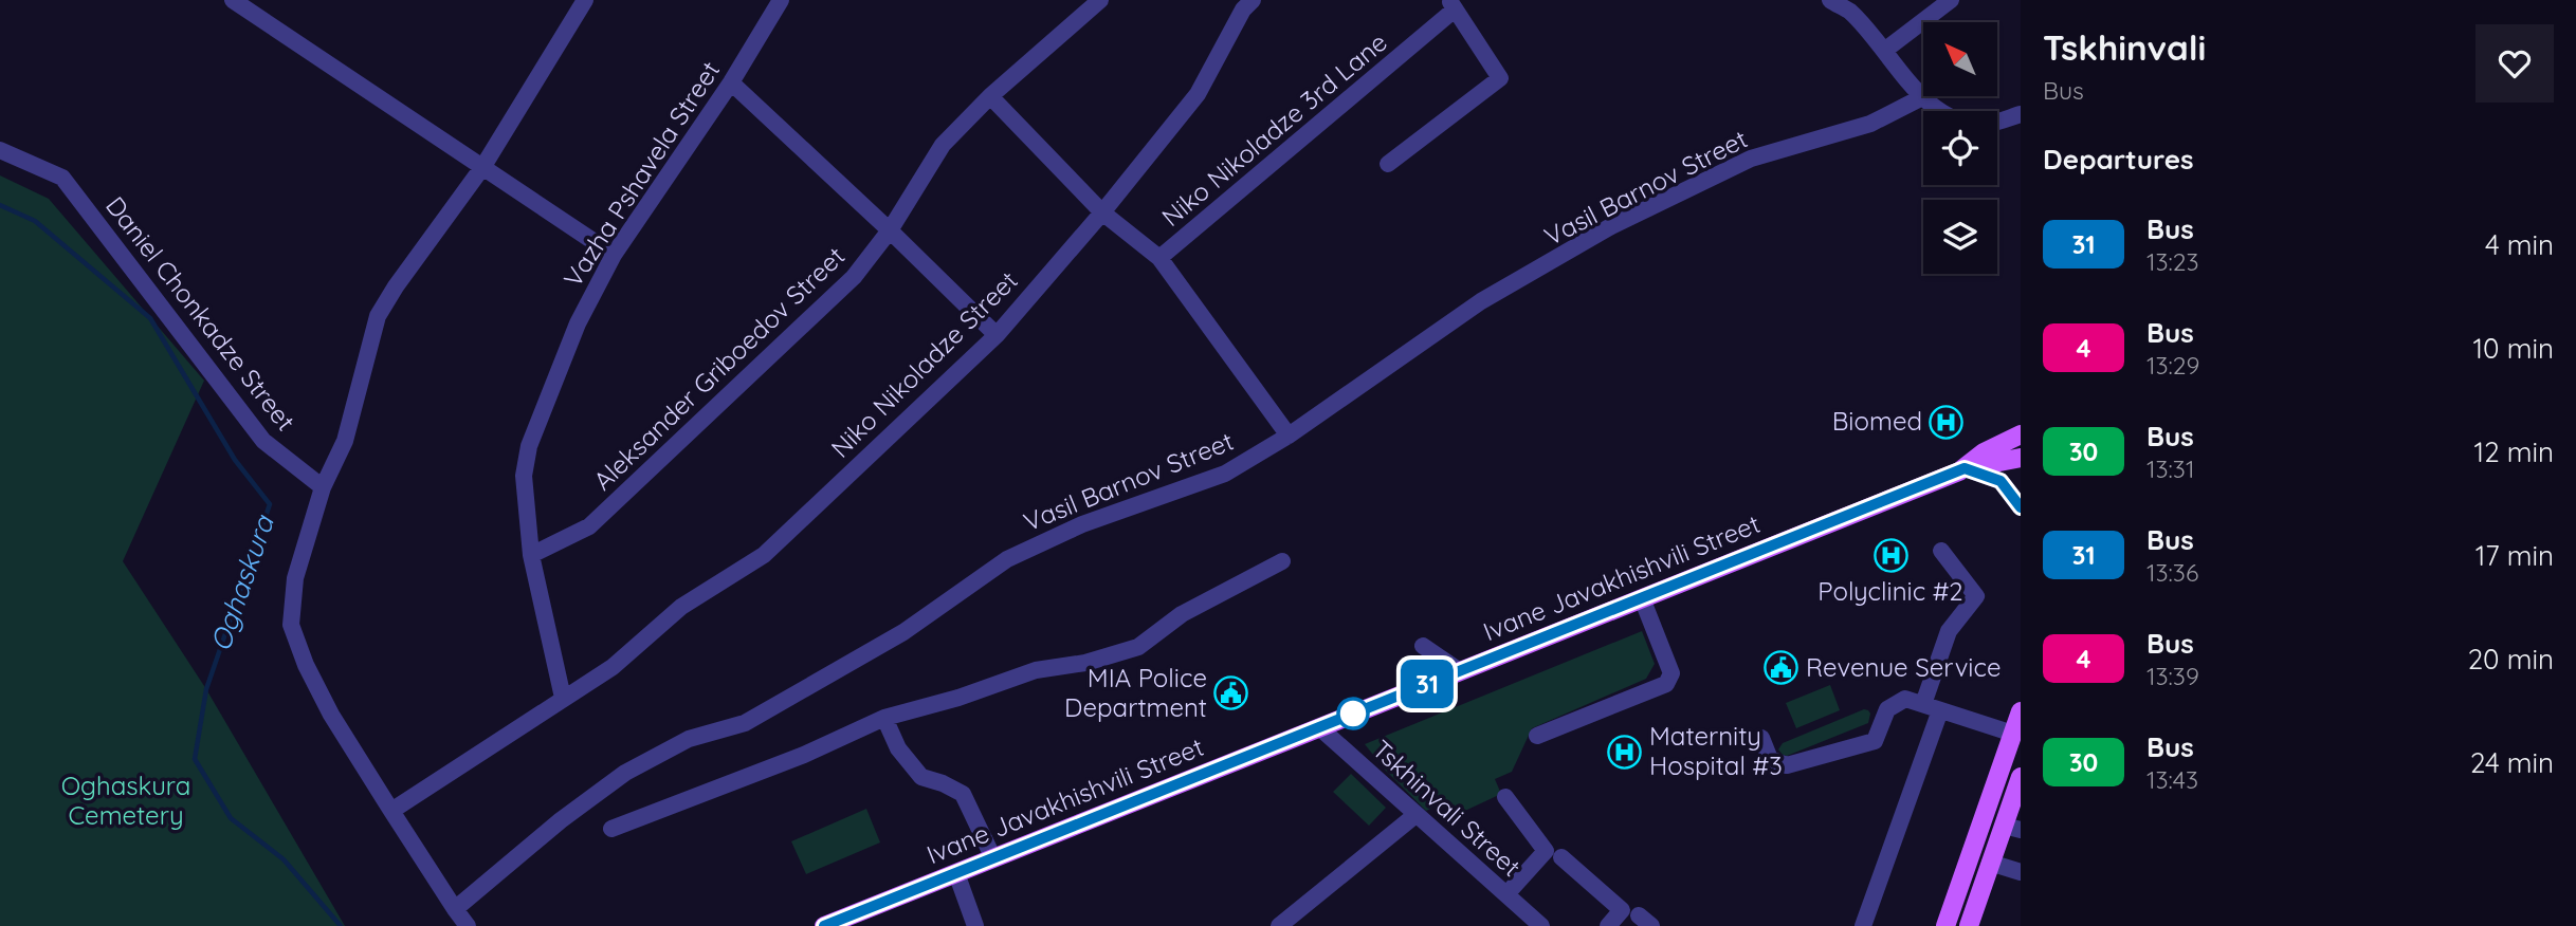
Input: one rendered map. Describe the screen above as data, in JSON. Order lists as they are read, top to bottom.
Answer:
{
  "streets": {
    "main road": ["Ivane Javakhishvili Street"],
    "street": [
      "Niko Nikoladze 3rd Lane",
      "Vazha Pshavela Street",
      "Vasil Barnov Street",
      "Daniel Chonkadze Street",
      "Niko Nikoladze Street",
      "Aleksander Griboedov Street",
      "Tskhinvali Street"
    ]
  },
  "crossings": [
    ["Vazha Pshavela Street", "Niko Nikoladze Street"],
    ["Vazha Pshavela Street", "Aleksander Griboedov Street"],
    ["Ivane Javakhishvili Street", "Tskhinvali Street"]
  ],
  "water": ["Oghaskura"],
  "parks": ["Oghaskura Cemetery"],
  "places": {
    "hospital": ["Biomed", "Polyclinic #2", "Maternity Hospital #3"],
    "public building": ["Revenue Service", "MIA Police Department"]
  },
  "lines": ["bus line 31"],
  "north": "top left",
  "page": {
    "on_map": "31",
    "heading": [
      ["Tskhinvali", "Bus"],
      "Departures"
    ],
    "list": [
      {
        "mark": "31",
        "name": "Bus",
        "note": "13:23",
        "value": "4 min"
      },
      {
        "mark": "4",
        "name": "Bus",
        "note": "13:29",
        "value": "10 min"
      },
      {
        "mark": "30",
        "name": "Bus",
        "note": "13:31",
        "value": "12 min"
      },
      {
        "mark": "31",
        "name": "Bus",
        "note": "13:36",
        "value": "17 min"
      },
      {
        "mark": "4",
        "name": "Bus",
        "note": "13:39",
        "value": "20 min"
      },
      {
        "mark": "30",
        "name": "Bus",
        "note": "13:43",
        "value": "24 min"
      }
    ]
  }
}
